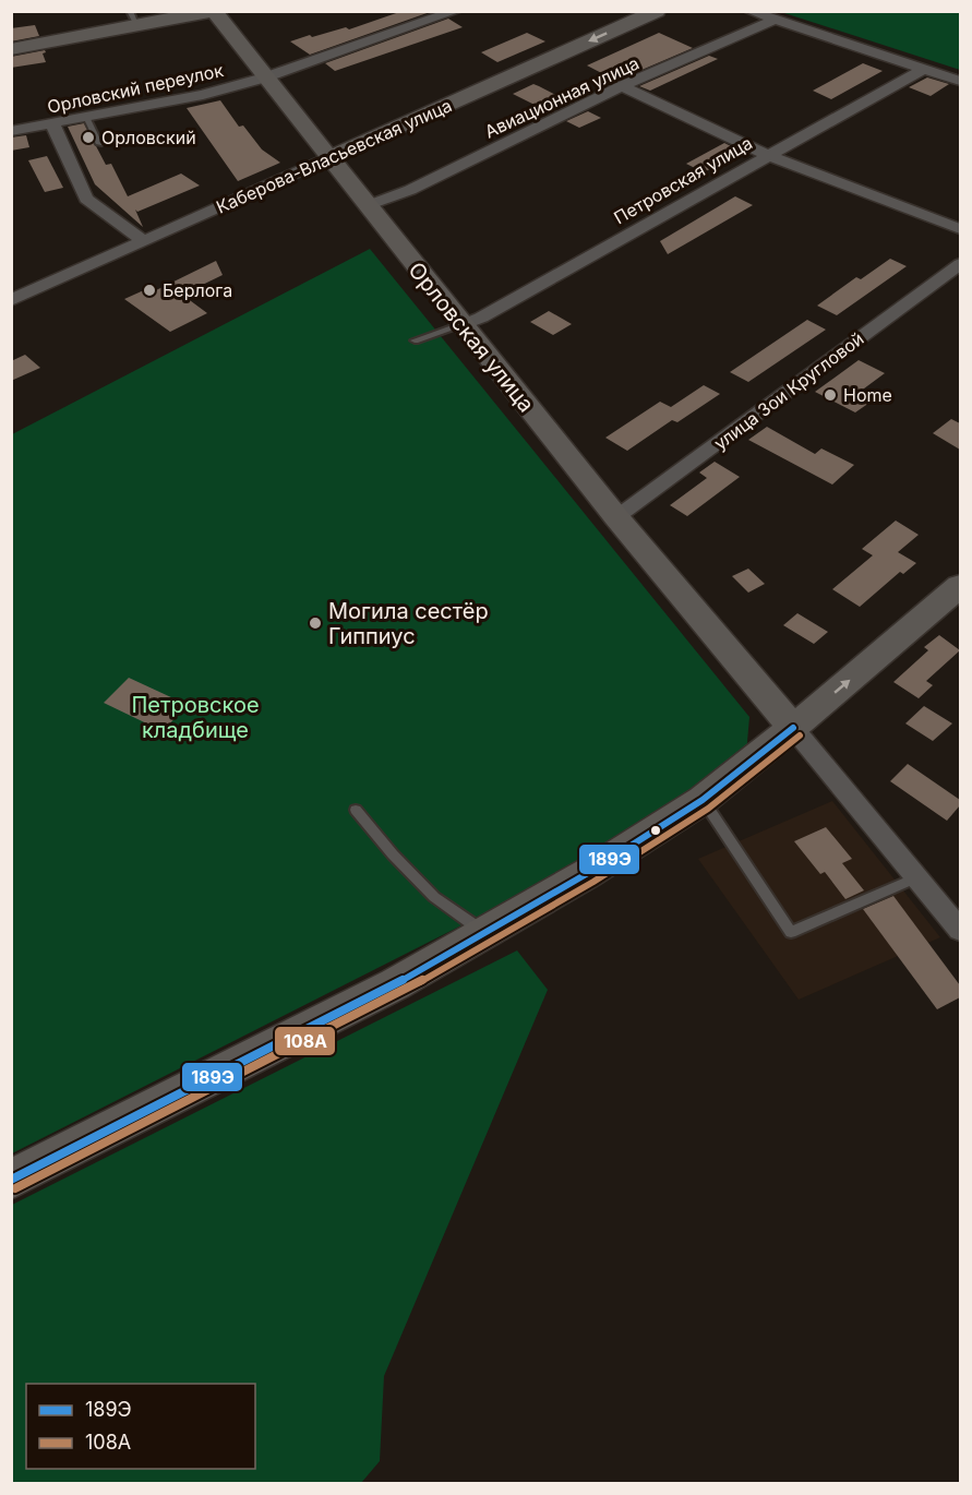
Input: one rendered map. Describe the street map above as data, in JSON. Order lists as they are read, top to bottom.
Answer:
{
  "streets": {
    "main road": ["Каберова-Власьевская улица", "Орловская улица"],
    "street": [
      "Орловский переулок",
      "Авиационная улица",
      "Петровская улица",
      "улица Зои Кругловой"
    ]
  },
  "crossings": [
    ["Орловский переулок", "Орловская улица"],
    ["Авиационная улица", "Орловская улица"],
    ["Каберова-Власьевская улица", "Орловская улица"],
    ["Петровская улица", "Орловская улица"],
    ["Орловская улица", "улица Зои Кругловой"]
  ],
  "one_way": ["Каберова-Власьевская улица"],
  "parks": ["Петровское кладбище"],
  "places": [
    "Орловский",
    "Берлога",
    "Home",
    "Могила сестёр Гиппиус"
  ],
  "lines": ["transit line 189Э", "transit line 108А"],
  "legend": ["189Э", "108А"]
}
